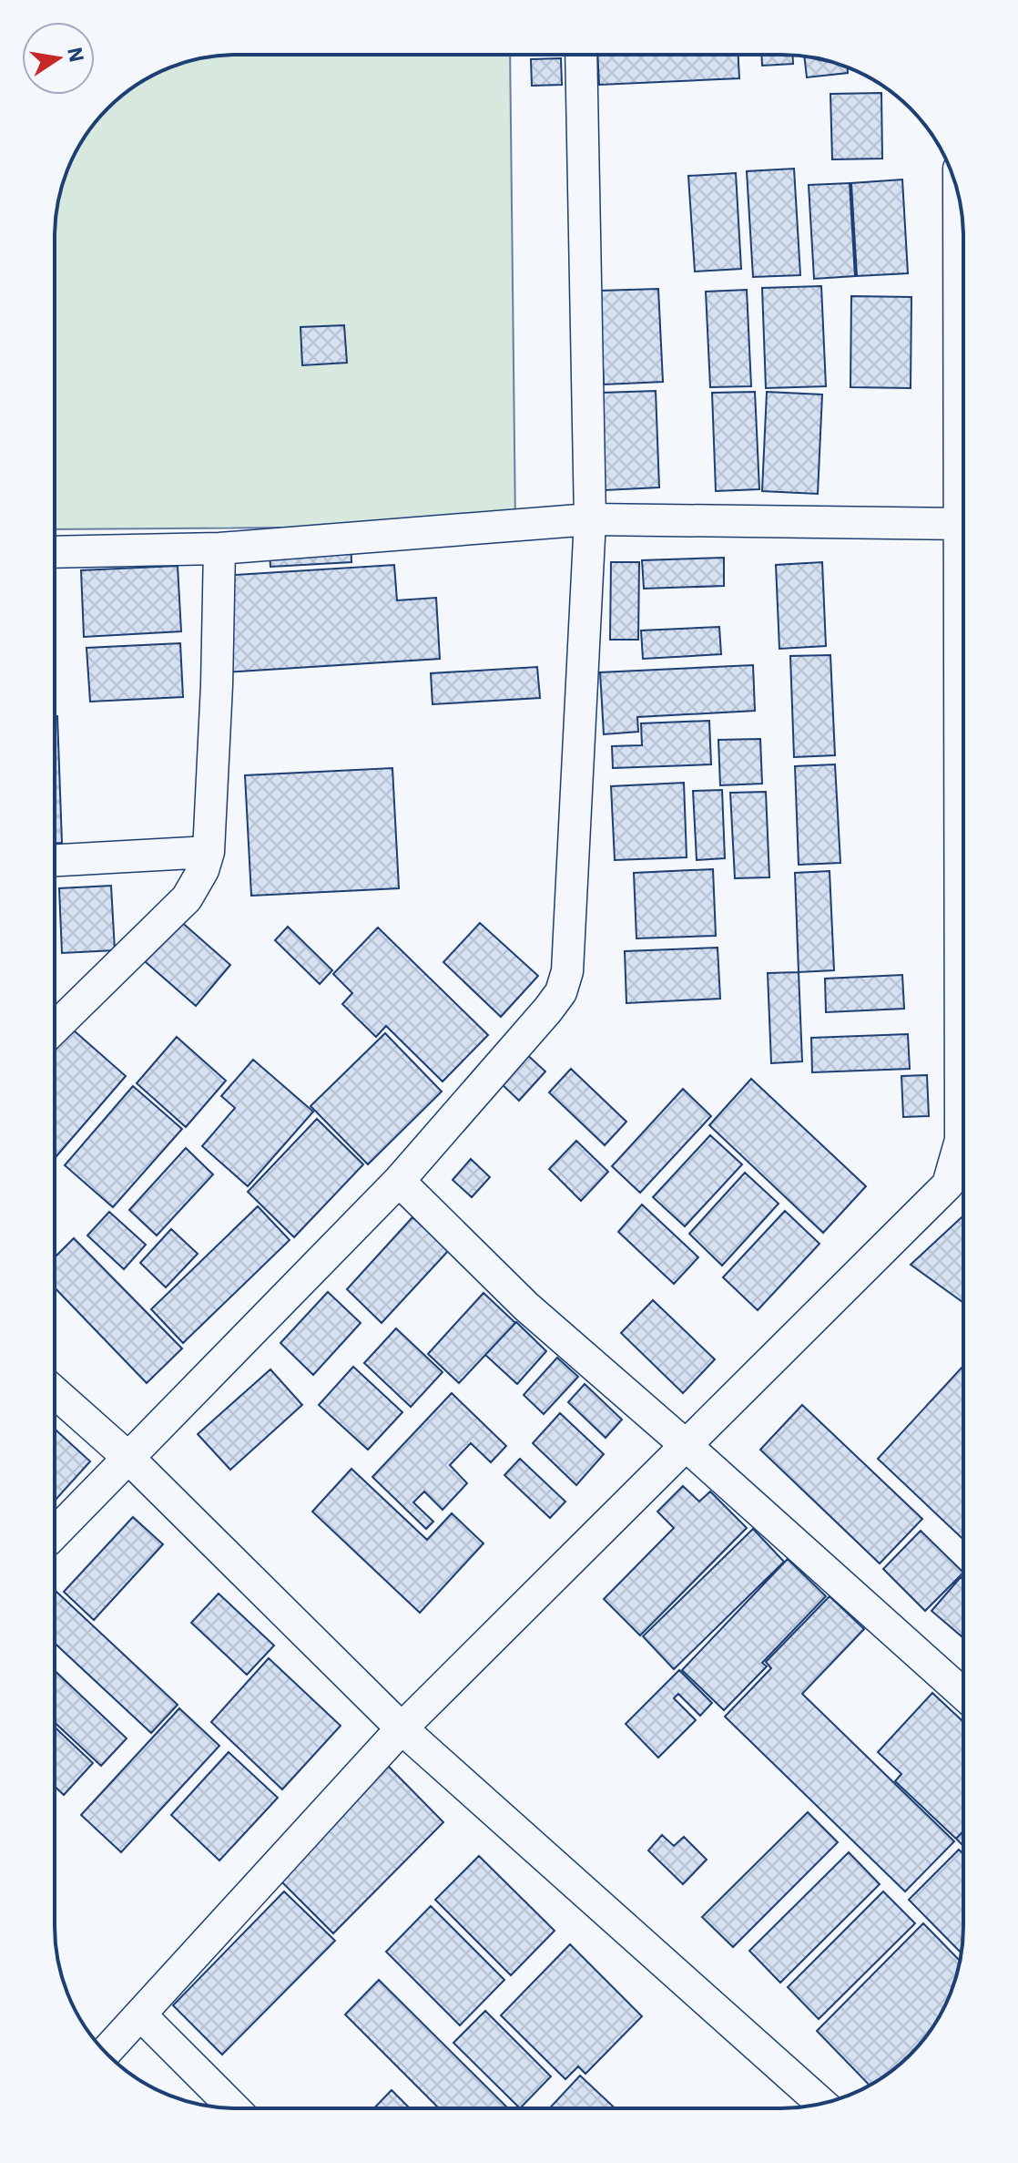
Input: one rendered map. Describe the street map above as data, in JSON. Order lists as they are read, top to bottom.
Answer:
{
  "north": "right"
}
